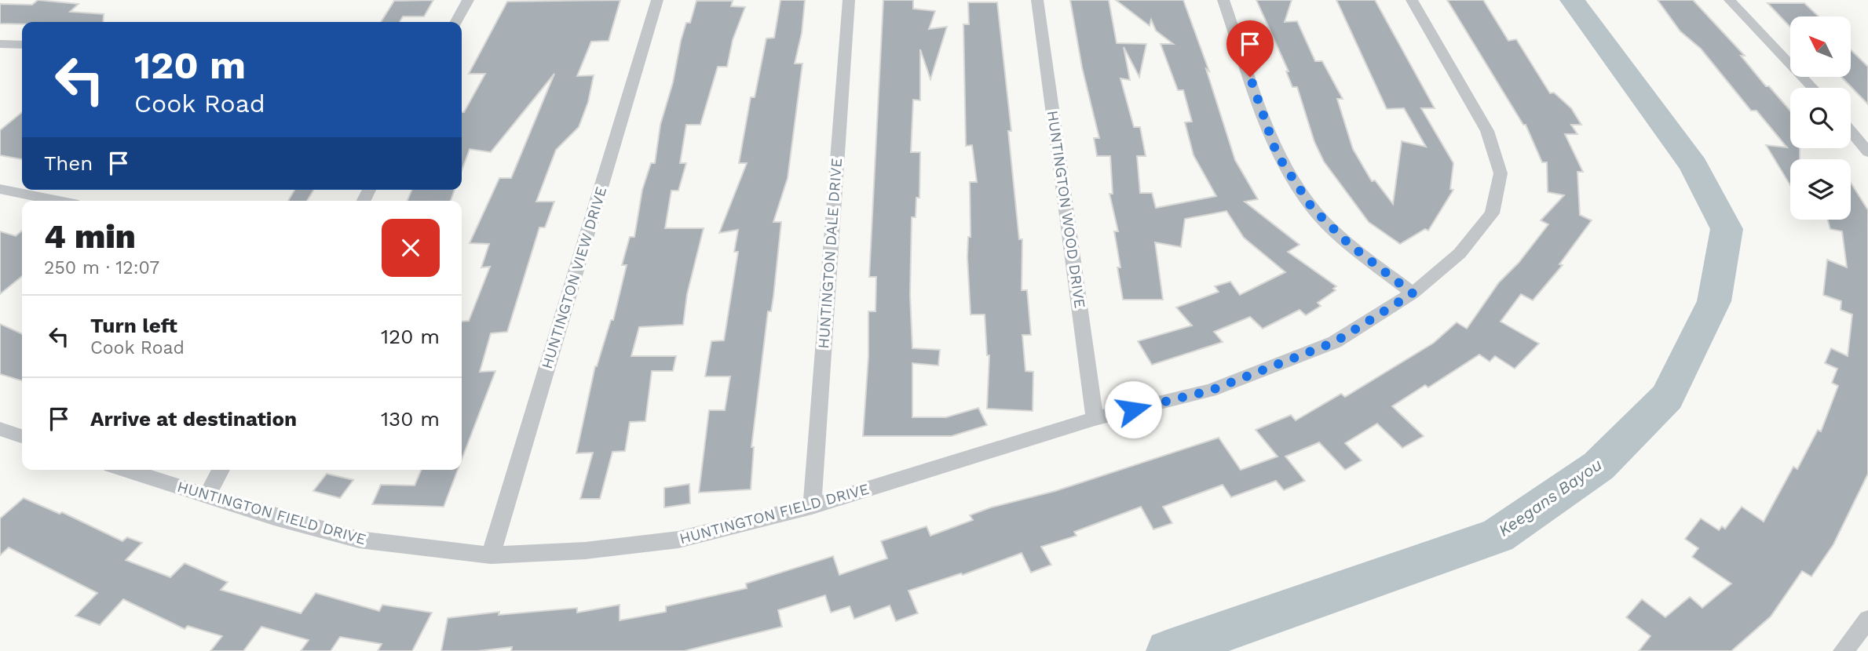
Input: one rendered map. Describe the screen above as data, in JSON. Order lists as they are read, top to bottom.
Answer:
{
  "streets": {
    "street": [
      "HUNTINGTON WOOD DRIVE",
      "HUNTINGTON DALE DRIVE",
      "HUNTINGTON VIEW DRIVE",
      "HUNTINGTON FIELD DRIVE"
    ]
  },
  "crossings": [
    ["HUNTINGTON WOOD DRIVE", "HUNTINGTON FIELD DRIVE"],
    ["HUNTINGTON DALE DRIVE", "HUNTINGTON FIELD DRIVE"],
    ["HUNTINGTON VIEW DRIVE", "HUNTINGTON FIELD DRIVE"]
  ],
  "water": ["Keegans Bayou"],
  "north": "top left",
  "page": {
    "turn": ["120 m", "Cook Road"],
    "then": "Then",
    "heading": ["4 min", "250 m · 12:07"],
    "list": [
      {
        "name": "Turn left",
        "note": "Cook Road",
        "value": "120 m"
      },
      {
        "name": "Arrive at destination",
        "value": "130 m"
      }
    ]
  }
}
